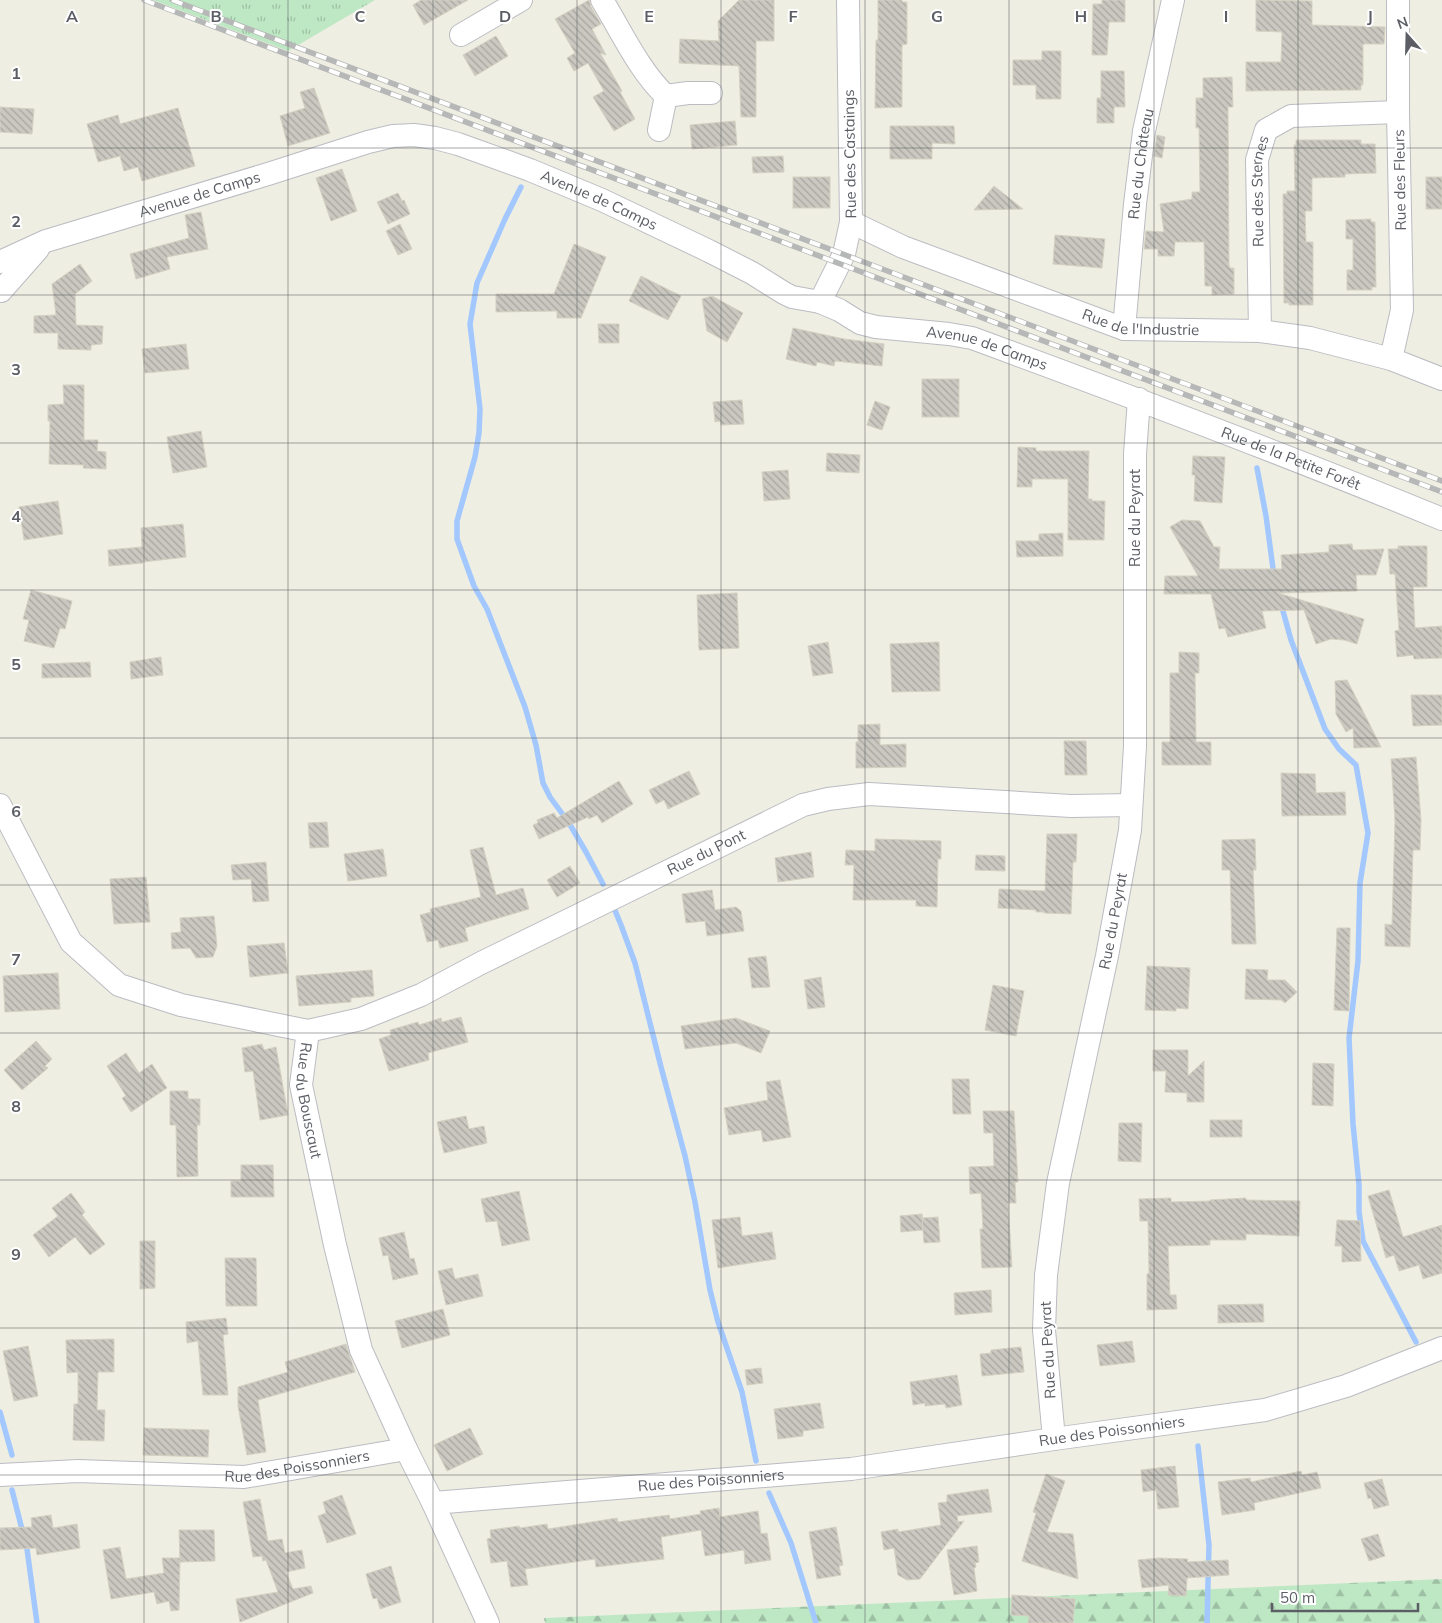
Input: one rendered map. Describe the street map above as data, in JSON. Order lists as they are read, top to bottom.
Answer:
{
  "streets": {
    "street": [
      "Rue des Castaings",
      "Rue du Château",
      "Rue des Fleurs",
      "Rue des Sternes",
      "Avenue de Camps",
      "Rue de l'Industrie",
      "Rue de la Petite Forêt",
      "Rue du Peyrat",
      "Rue du Pont",
      "Rue du Bouscaut",
      "Rue des Poissonniers"
    ]
  },
  "crossings": [
    ["Rue des Castaings", "Avenue de Camps"],
    ["Rue des Castaings", "Rue de l'Industrie"],
    ["Rue du Château", "Rue de l'Industrie"],
    ["Rue des Fleurs", "Rue des Sternes"],
    ["Rue des Fleurs", "Rue de l'Industrie"],
    ["Rue des Sternes", "Rue de l'Industrie"],
    ["Avenue de Camps", "Rue de la Petite Forêt"],
    ["Avenue de Camps", "Rue du Peyrat"],
    ["Rue de la Petite Forêt", "Rue du Peyrat"],
    ["Rue du Peyrat", "Rue du Pont"],
    ["Rue du Peyrat", "Rue des Poissonniers"],
    ["Rue du Pont", "Rue du Bouscaut"],
    ["Rue du Bouscaut", "Rue des Poissonniers"]
  ],
  "scale_bar": "50 m",
  "north": "top",
  "grid": {
    "columns": [
      "A",
      "B",
      "C",
      "D",
      "E",
      "F",
      "G",
      "H",
      "I",
      "J"
    ],
    "rows": [
      "1",
      "2",
      "3",
      "4",
      "5",
      "6",
      "7",
      "8",
      "9"
    ]
  }
}
